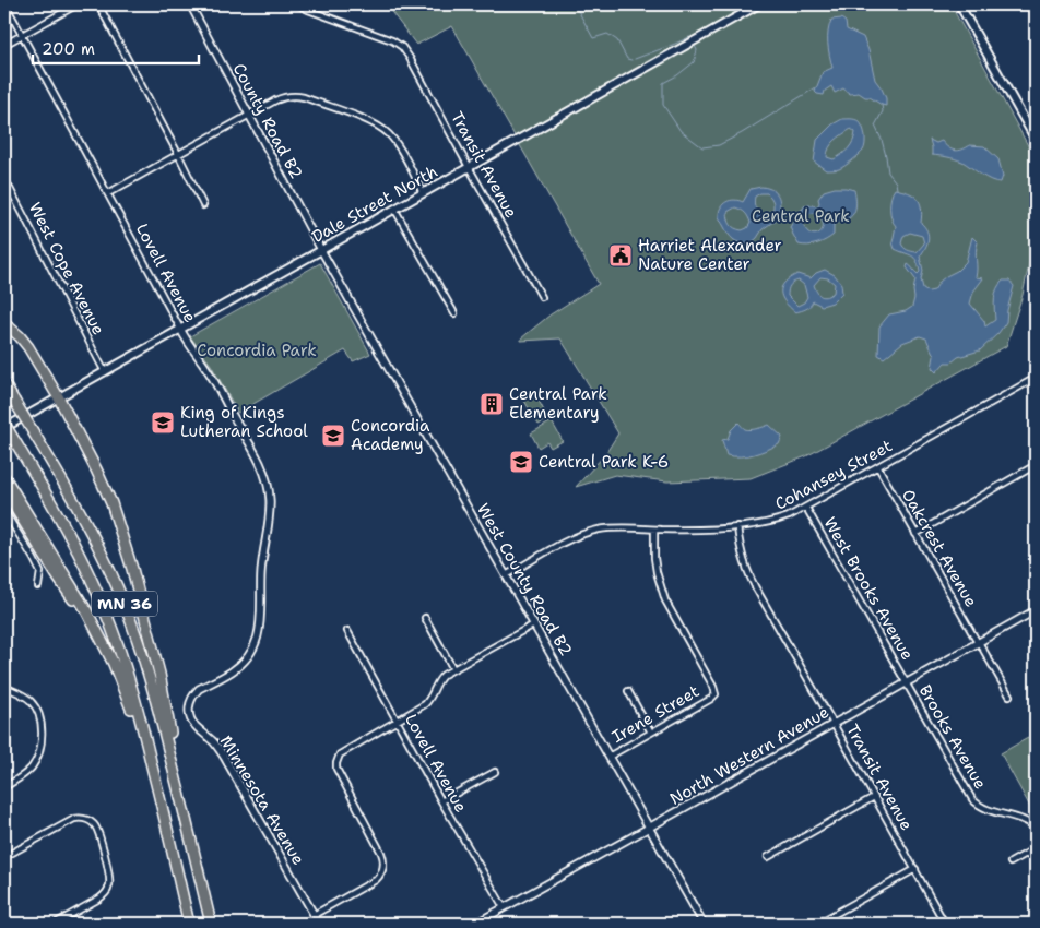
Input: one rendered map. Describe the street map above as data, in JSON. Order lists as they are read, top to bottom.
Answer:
{
  "streets": {
    "highway": ["MN 36"],
    "main road": ["Dale Street North"],
    "street": [
      "County Road B2",
      "Transit Avenue",
      "West Cope Avenue",
      "Lovell Avenue",
      "Cohansey Street",
      "Oakcrest Avenue",
      "West County Road B2",
      "West Brooks Avenue",
      "Irene Street",
      "Brooks Avenue",
      "North Western Avenue",
      "Minnesota Avenue"
    ]
  },
  "crossings": [
    ["County Road B2", "Dale Street North"],
    ["County Road B2", "West County Road B2"],
    ["Transit Avenue", "Dale Street North"],
    ["Transit Avenue", "Cohansey Street"],
    ["Transit Avenue", "North Western Avenue"],
    ["Dale Street North", "West Cope Avenue"],
    ["Dale Street North", "Lovell Avenue"],
    ["Dale Street North", "West County Road B2"],
    ["Lovell Avenue", "North Western Avenue"],
    ["Lovell Avenue", "Minnesota Avenue"],
    ["Cohansey Street", "Oakcrest Avenue"],
    ["Cohansey Street", "West County Road B2"],
    ["Cohansey Street", "West Brooks Avenue"],
    ["Cohansey Street", "Irene Street"],
    ["Oakcrest Avenue", "North Western Avenue"],
    ["West County Road B2", "Irene Street"],
    ["West County Road B2", "North Western Avenue"],
    ["West Brooks Avenue", "Brooks Avenue"],
    ["West Brooks Avenue", "North Western Avenue"],
    ["Brooks Avenue", "North Western Avenue"]
  ],
  "parks": ["Central Park", "Concordia Park"],
  "places": {
    "public building": ["Harriet Alexander Nature Center"],
    "building": ["Central Park Elementary"],
    "school or university": ["King of Kings Lutheran School", "Concordia Academy", "Central Park K-6"]
  },
  "scale_bar": "200 m"
}
